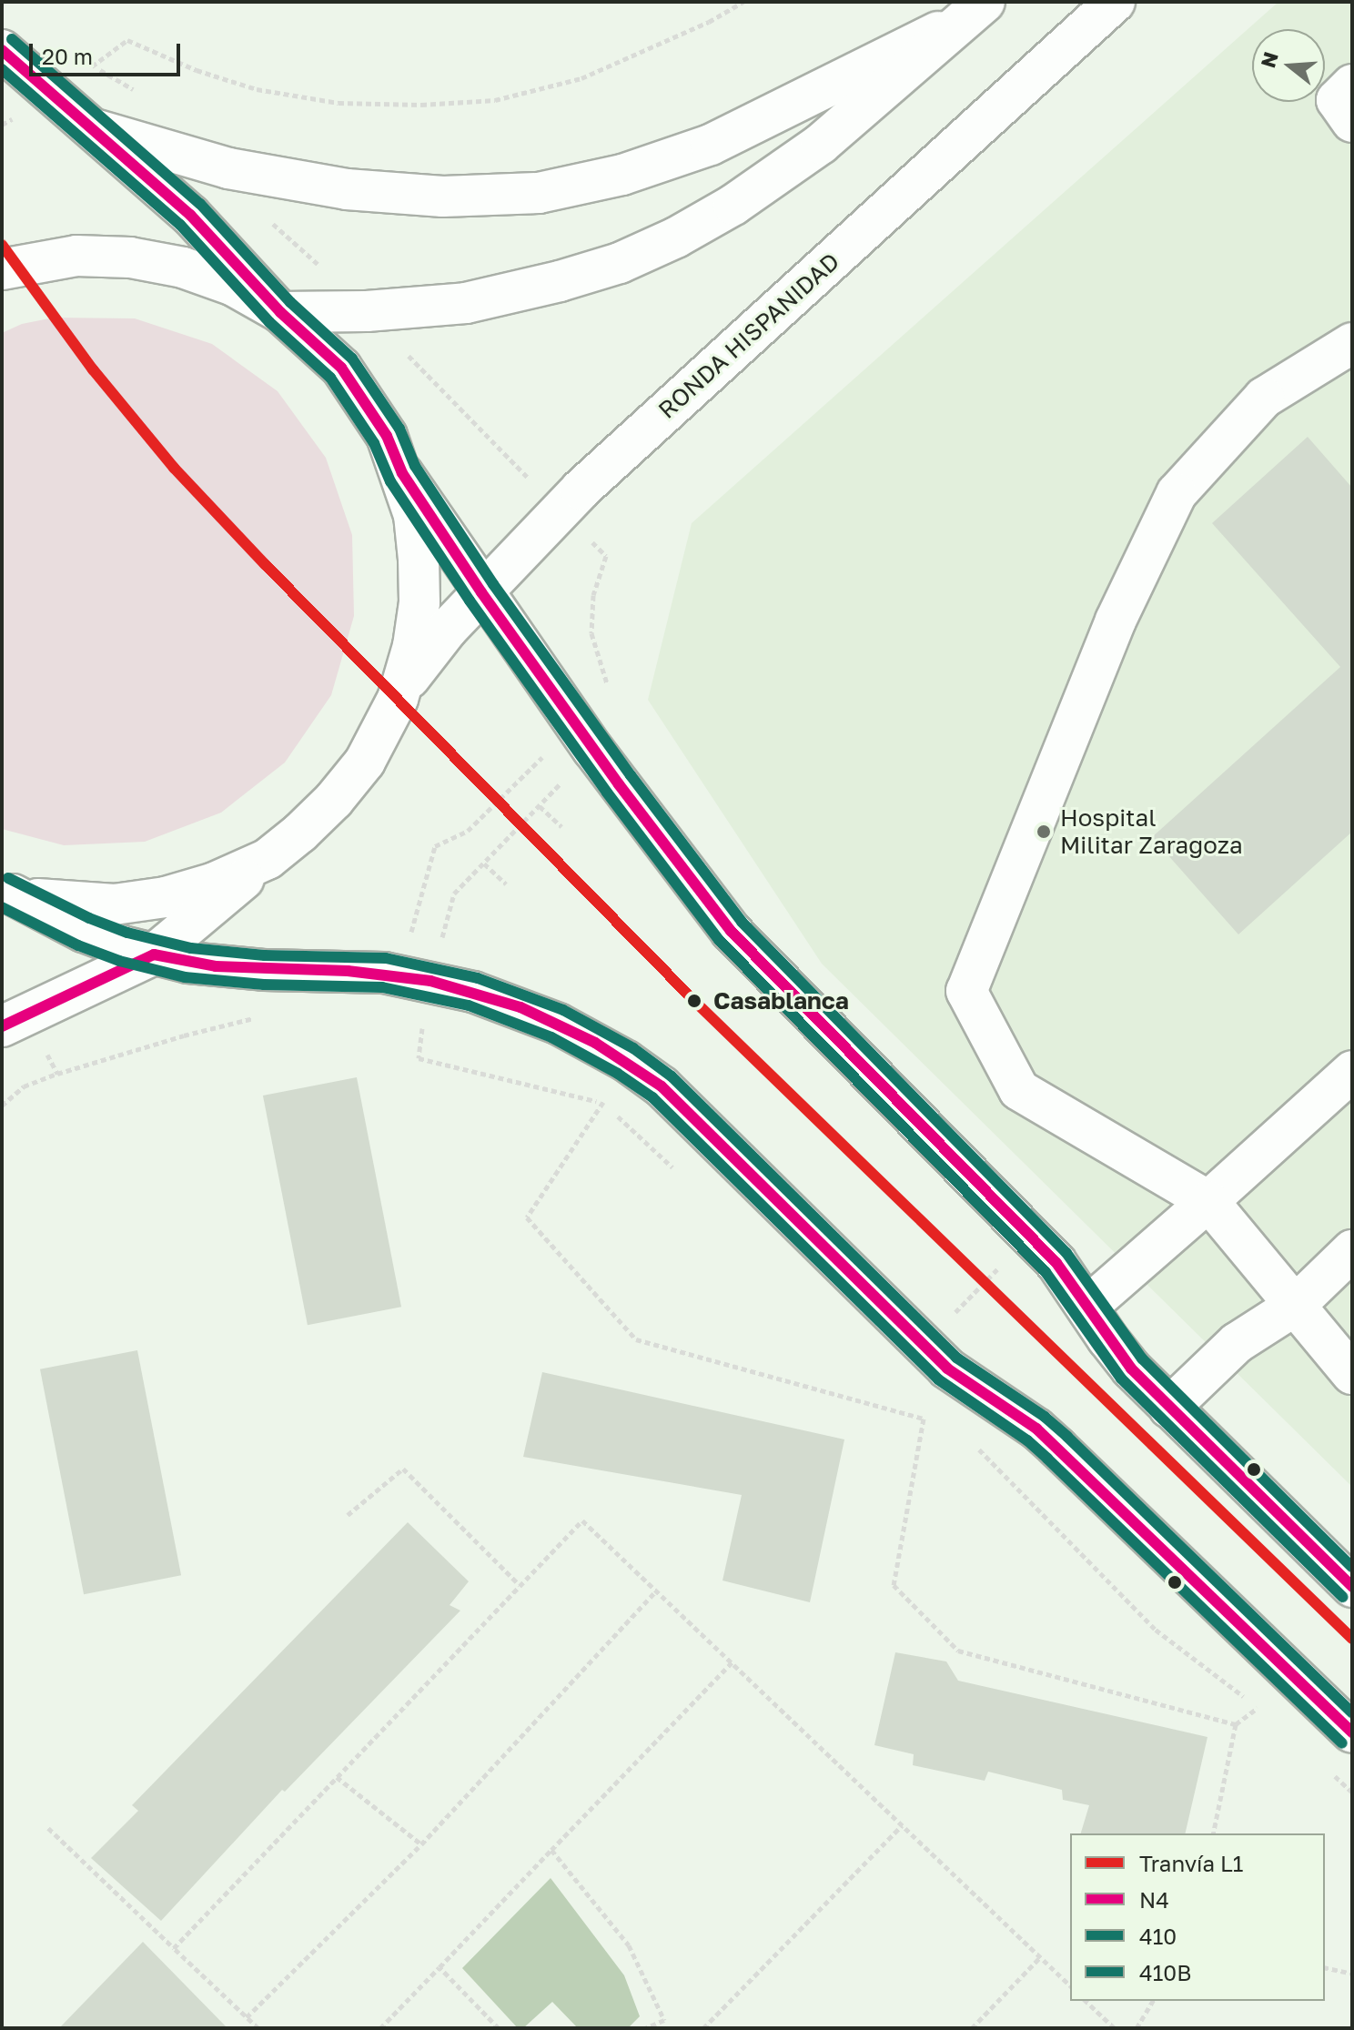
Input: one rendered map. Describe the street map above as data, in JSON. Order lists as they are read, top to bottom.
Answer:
{
  "streets": {
    "main road": ["RONDA HISPANIDAD"]
  },
  "places": ["Hospital Militar Zaragoza", "Casablanca"],
  "lines": [
    "transit line 410B",
    "transit line N4",
    "transit line 410",
    "tram line L1"
  ],
  "legend": [
    "Tranvía L1",
    "N4",
    "410",
    "410B"
  ],
  "scale_bar": "20 m",
  "north": "left"
}
